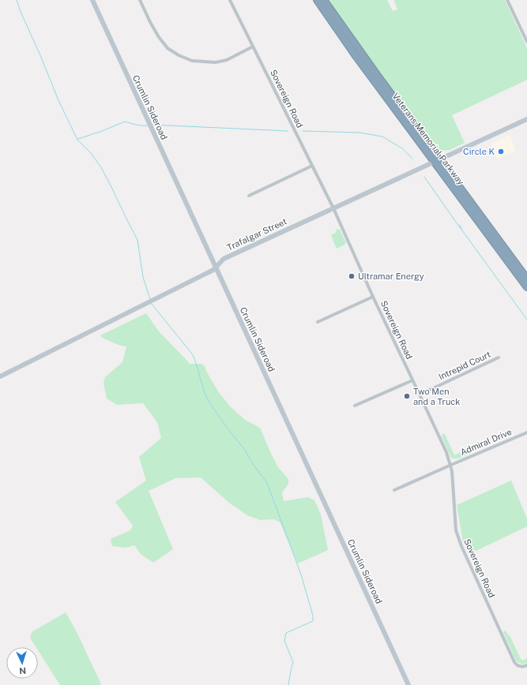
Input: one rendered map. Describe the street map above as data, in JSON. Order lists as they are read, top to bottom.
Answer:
{
  "streets": {
    "highway": ["Veterans Memorial Parkway"],
    "street": [
      "Sovereign Road",
      "Crumlin Sideroad",
      "Trafalgar Street",
      "Intrepid Court",
      "Admiral Drive"
    ]
  },
  "crossings": [
    ["Sovereign Road", "Trafalgar Street"],
    ["Sovereign Road", "Intrepid Court"],
    ["Sovereign Road", "Admiral Drive"],
    ["Crumlin Sideroad", "Trafalgar Street"],
    ["Veterans Memorial Parkway", "Trafalgar Street"]
  ],
  "places": ["Circle K", "Ultramar Energy", "Two Men and a Truck"],
  "north": "bottom"
}
